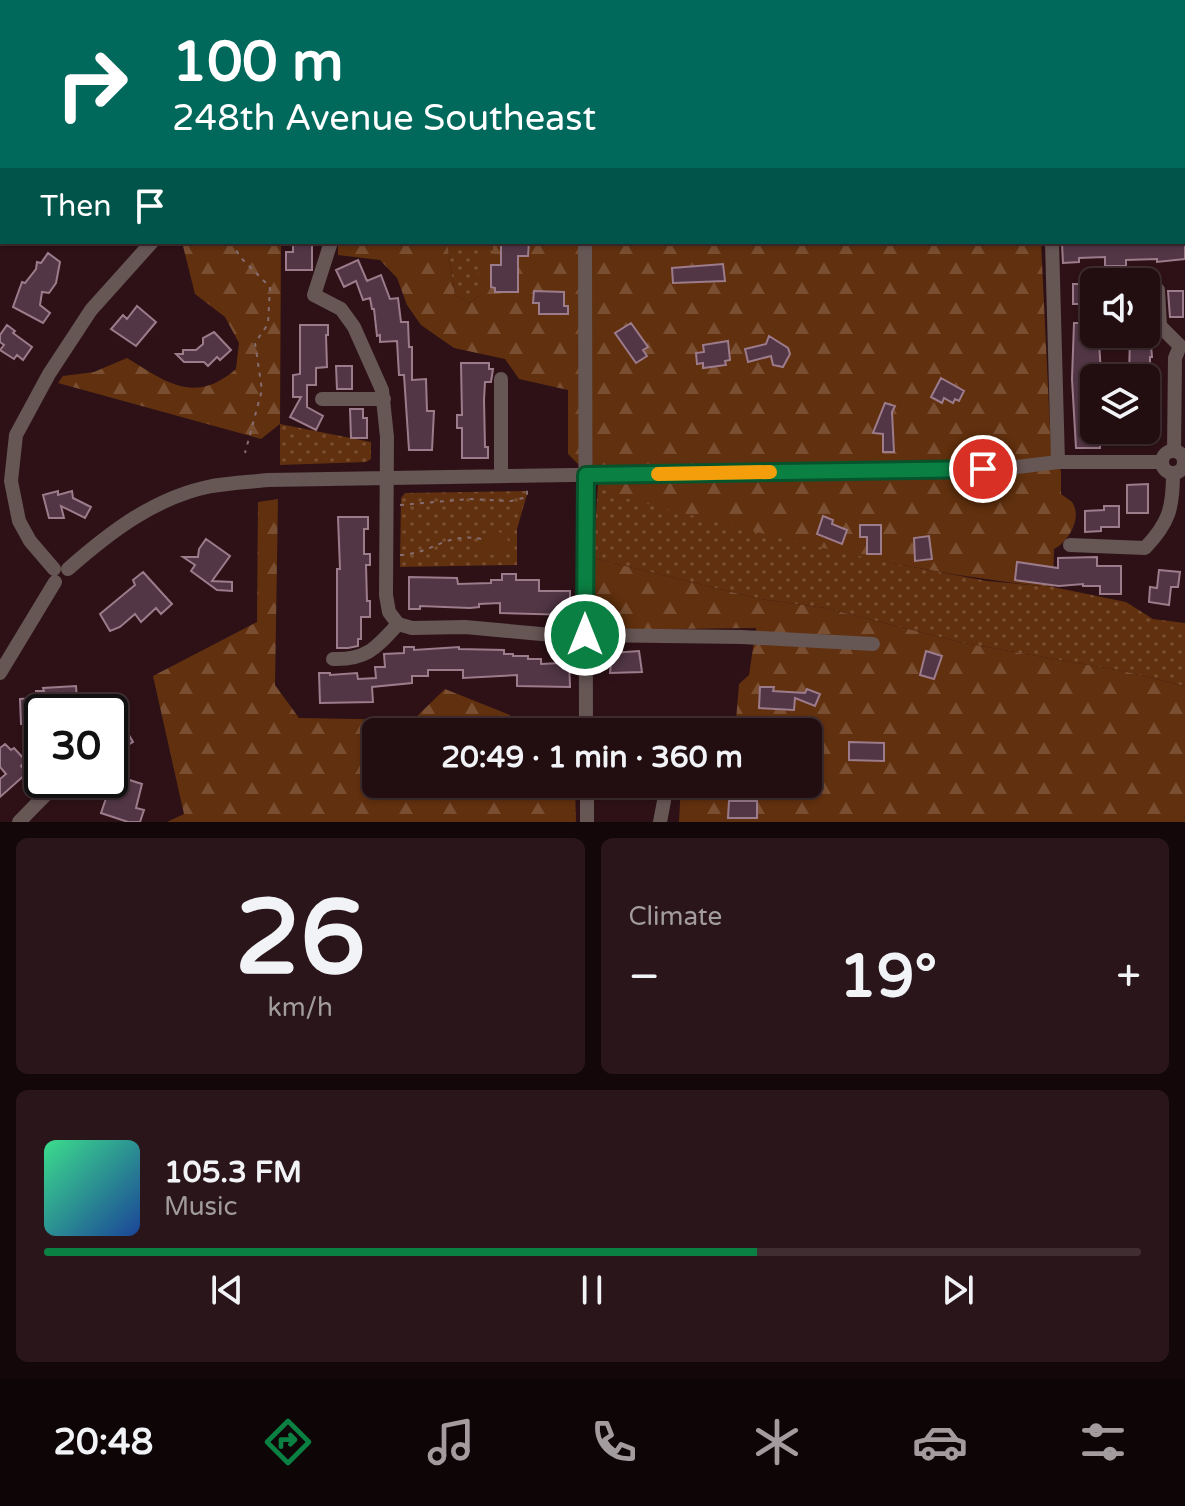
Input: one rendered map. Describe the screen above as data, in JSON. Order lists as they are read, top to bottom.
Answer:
{
  "page": {
    "turn": ["100 m", "248th Avenue Southeast"],
    "then": "Then",
    "limit": "30",
    "trip": "20:49 · 1 min · 360 m",
    "tile": [
      ["26", "km/h"],
      "Climate"
    ],
    "heat": ["−", "19°", "+"],
    "song": ["105.3 FM", "Music"],
    "tabs": "20:48"
  }
}
